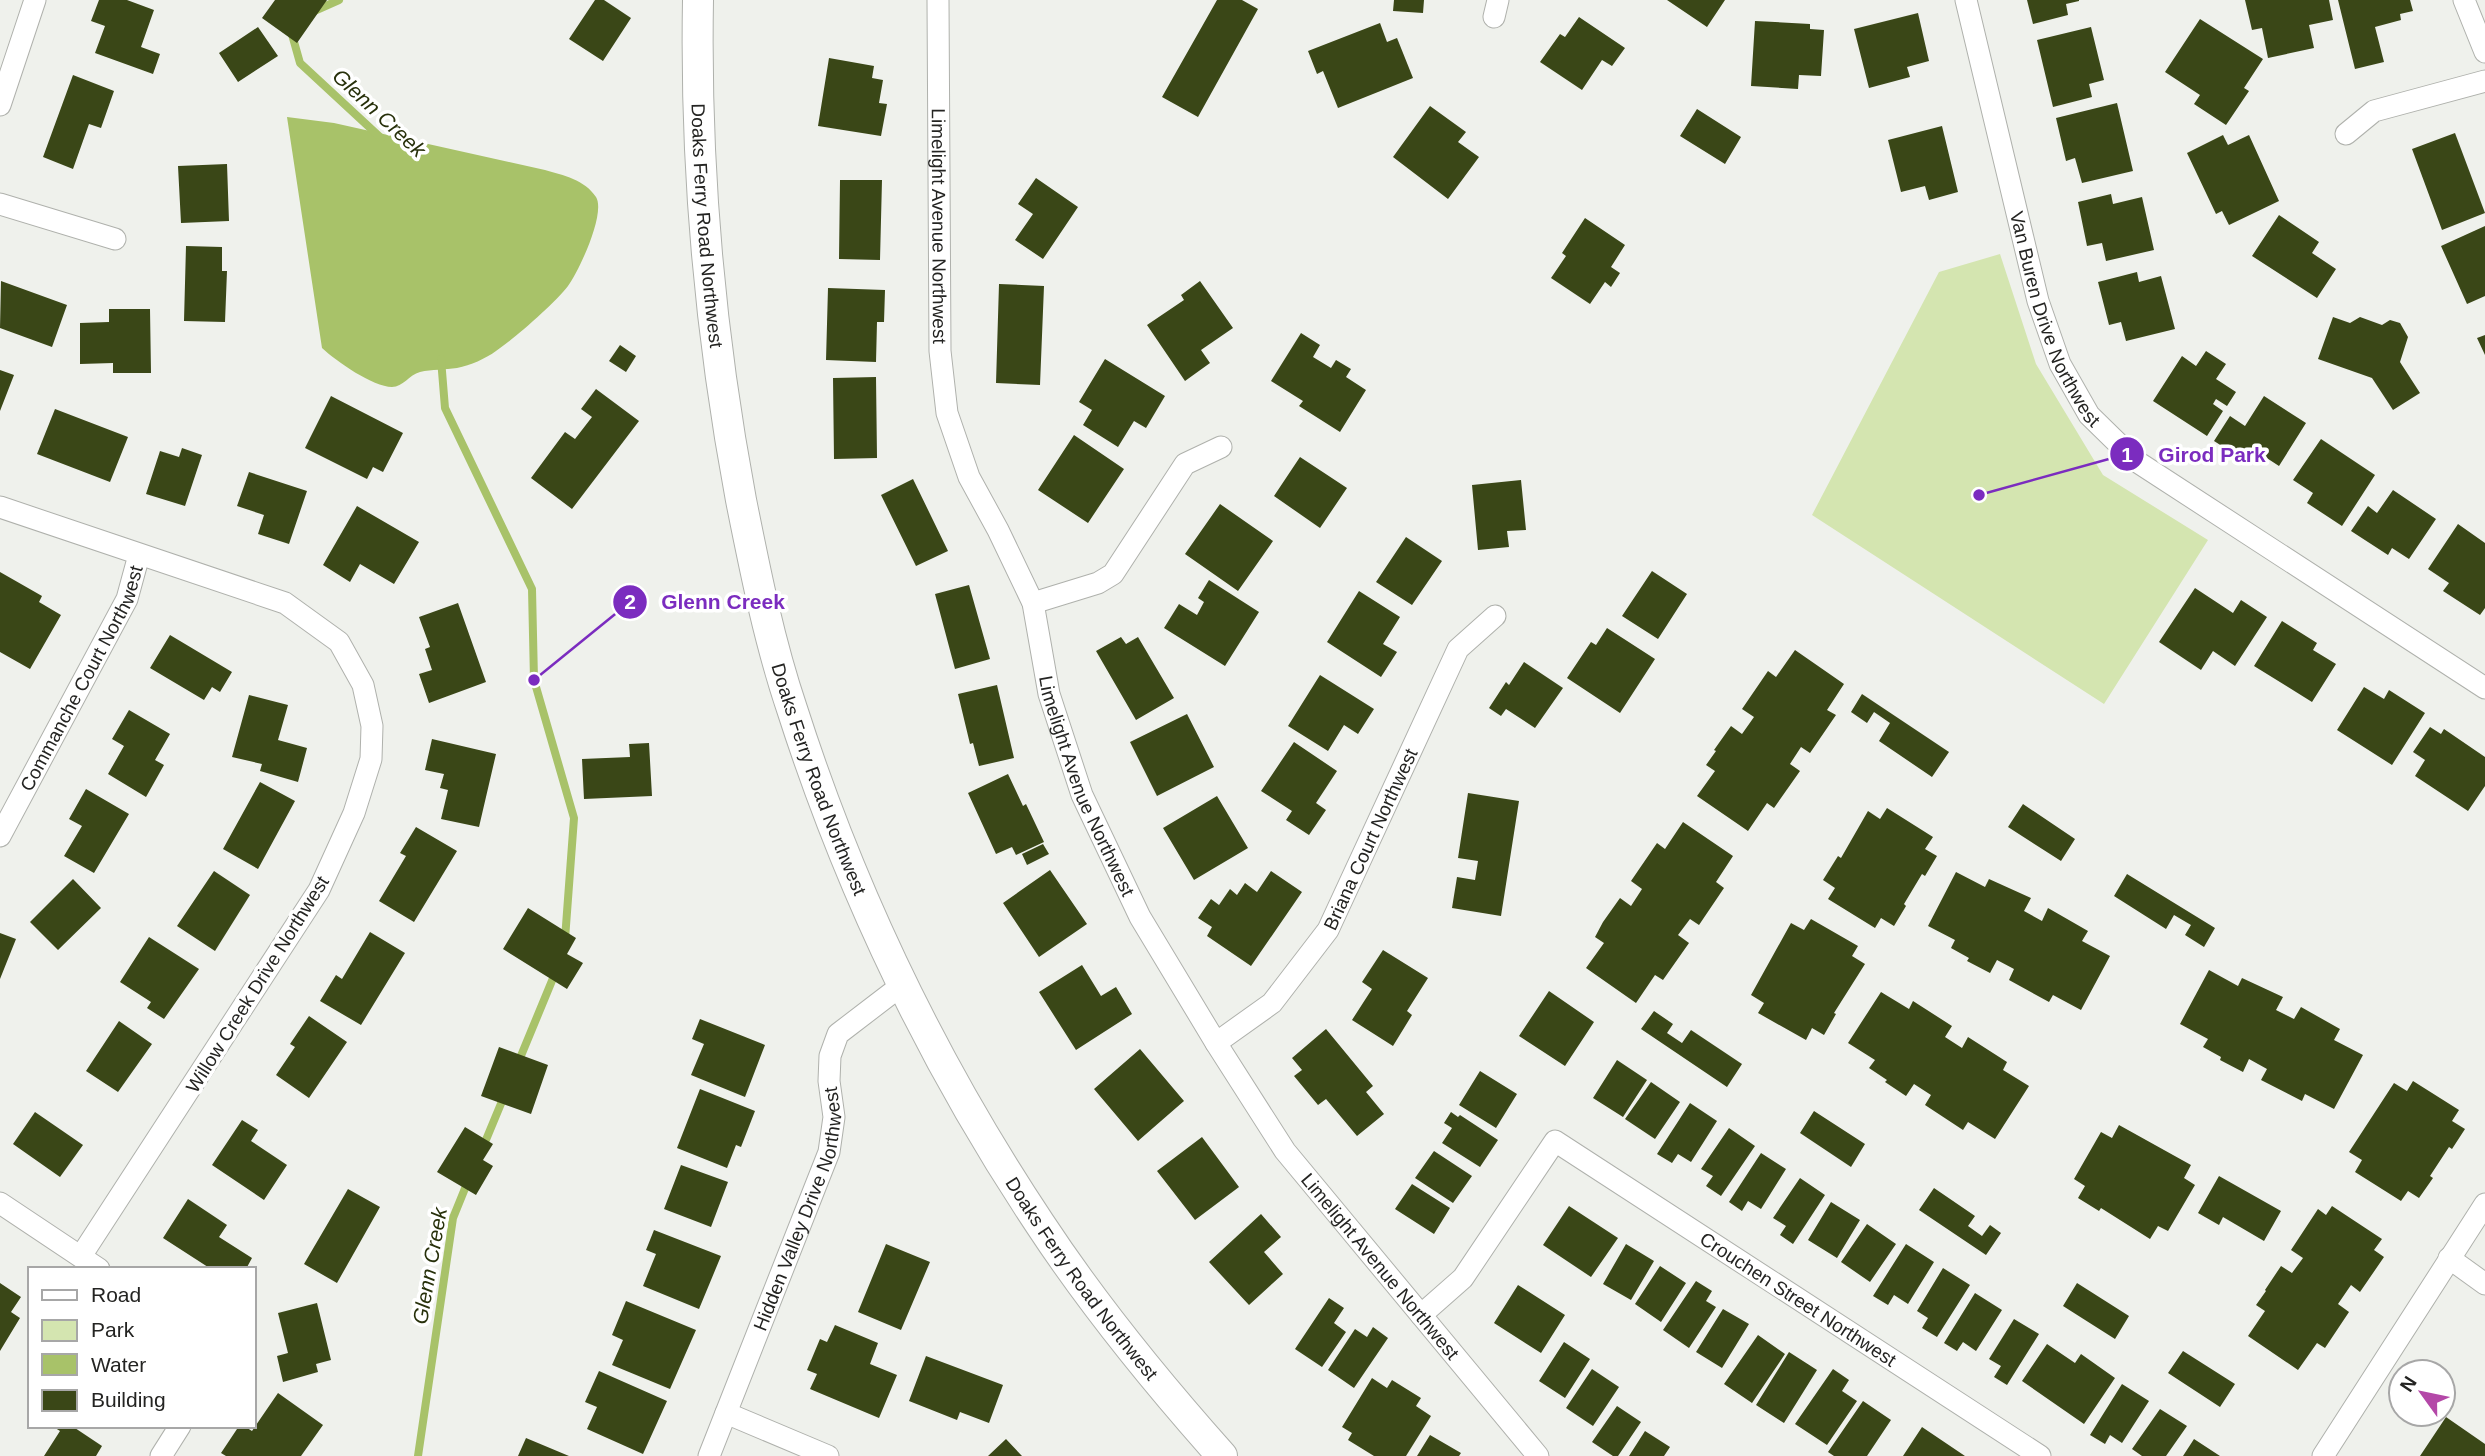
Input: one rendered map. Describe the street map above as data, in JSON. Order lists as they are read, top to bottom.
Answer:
{
  "streets": {
    "main road": ["Doaks Ferry Road Northwest"],
    "street": [
      "Limelight Avenue Northwest",
      "Van Buren Drive Northwest",
      "Commanche Court Northwest",
      "Briana Court Northwest",
      "Willow Creek Drive Northwest",
      "Hidden Valley Drive Northwest",
      "Crouchen Street Northwest"
    ]
  },
  "crossings": [
    ["Doaks Ferry Road Northwest", "Hidden Valley Drive Northwest"],
    ["Limelight Avenue Northwest", "Briana Court Northwest"],
    ["Limelight Avenue Northwest", "Crouchen Street Northwest"],
    ["Commanche Court Northwest", "Willow Creek Drive Northwest"]
  ],
  "water": ["Glenn Creek"],
  "places": ["Girod Park", "Glenn Creek"],
  "legend": [
    "Road",
    "Park",
    "Water",
    "Building"
  ],
  "north": "top left"
}
